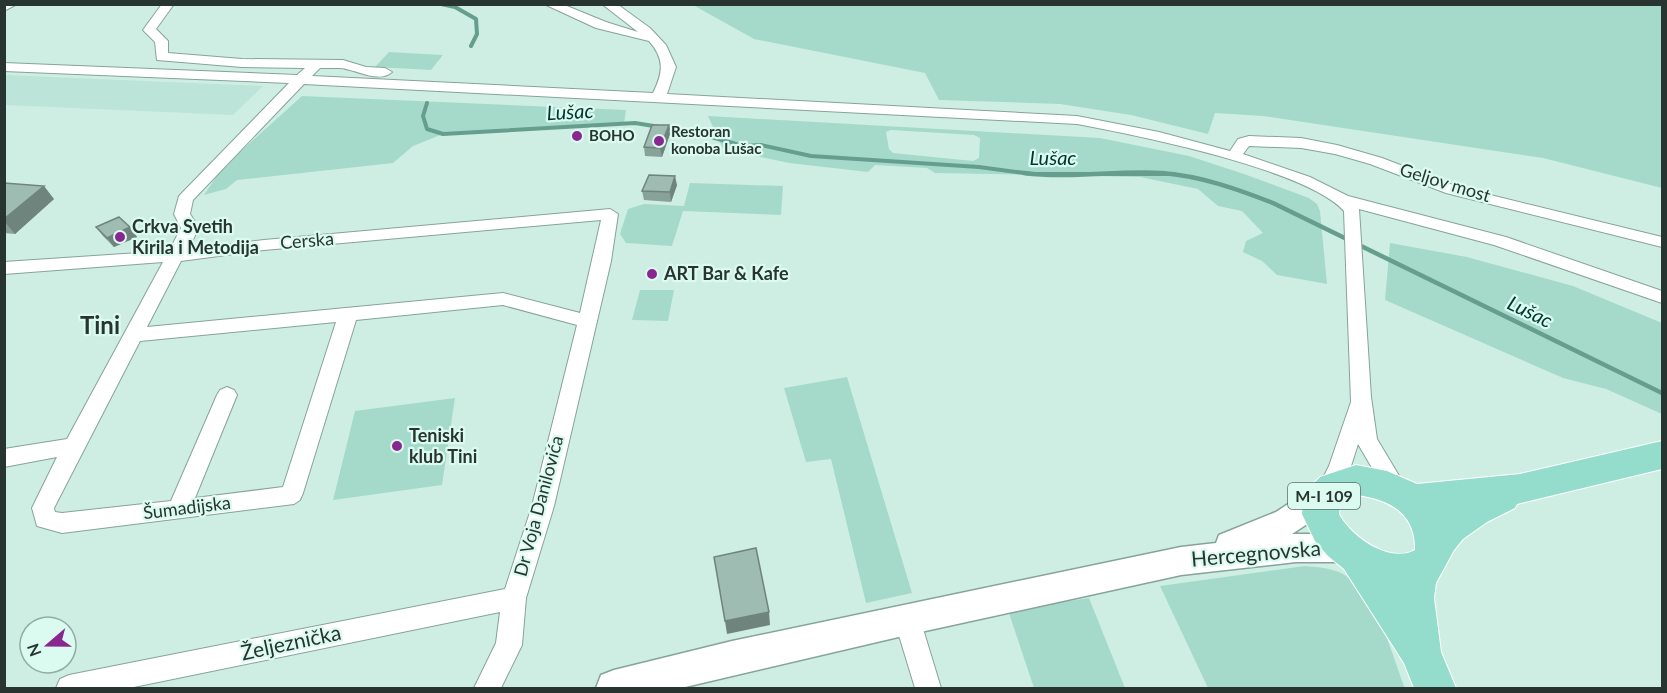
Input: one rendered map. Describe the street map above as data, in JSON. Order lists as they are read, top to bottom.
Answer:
{
  "streets": {
    "main road": ["M-I 109"],
    "street": [
      "Geljov most",
      "Cerska",
      "Dr Voja Danilovića",
      "Šumadijska",
      "Hercegnovska",
      "Željeznička"
    ]
  },
  "crossings": [
    ["Cerska", "Dr Voja Danilovića"],
    ["M-I 109", "Hercegnovska"],
    ["Dr Voja Danilovića", "Željeznička"]
  ],
  "districts": ["Tini"],
  "water": ["Lušac"],
  "places": [
    "BOHO",
    "Restoran konoba Lušac",
    "Crkva Svetih Kirila i Metodija",
    "ART Bar & Кafe",
    "Teniski klub Tini"
  ],
  "north": "left"
}
